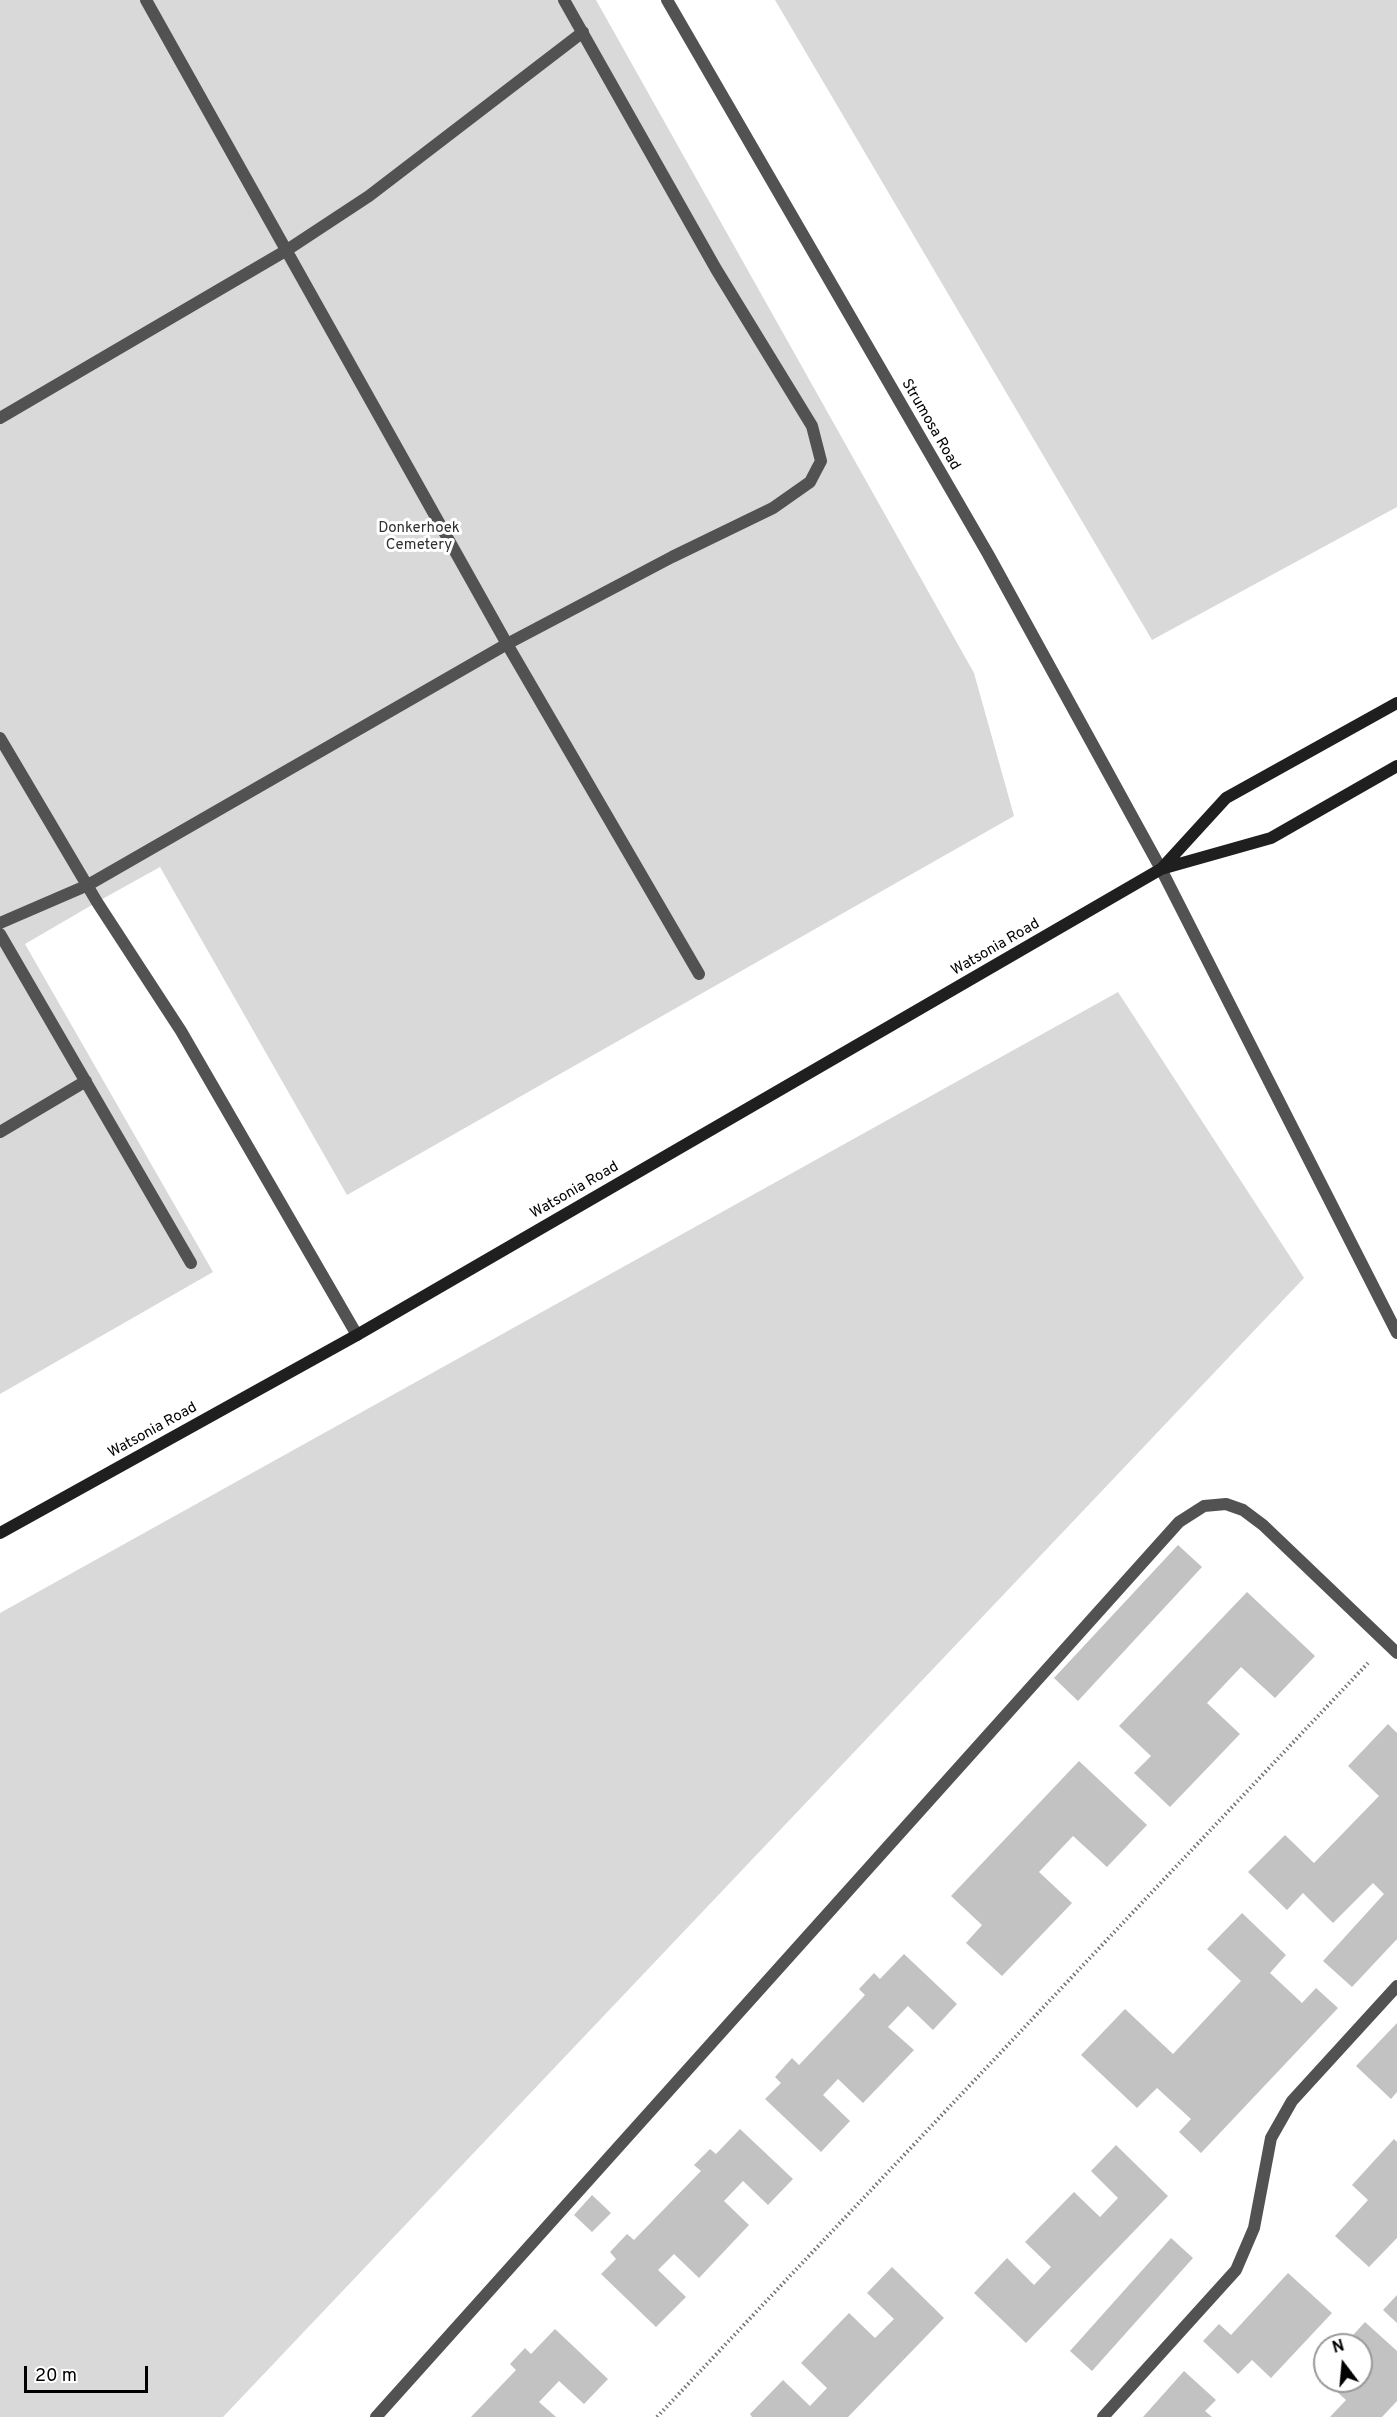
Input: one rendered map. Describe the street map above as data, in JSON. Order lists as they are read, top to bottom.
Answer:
{
  "streets": {
    "main road": ["Watsonia Road"],
    "street": ["Strumosa Road"]
  },
  "crossings": [
    ["Strumosa Road", "Watsonia Road"]
  ],
  "parks": ["Donkerhoek Cemetery"],
  "scale_bar": "20 m",
  "north": "top"
}
